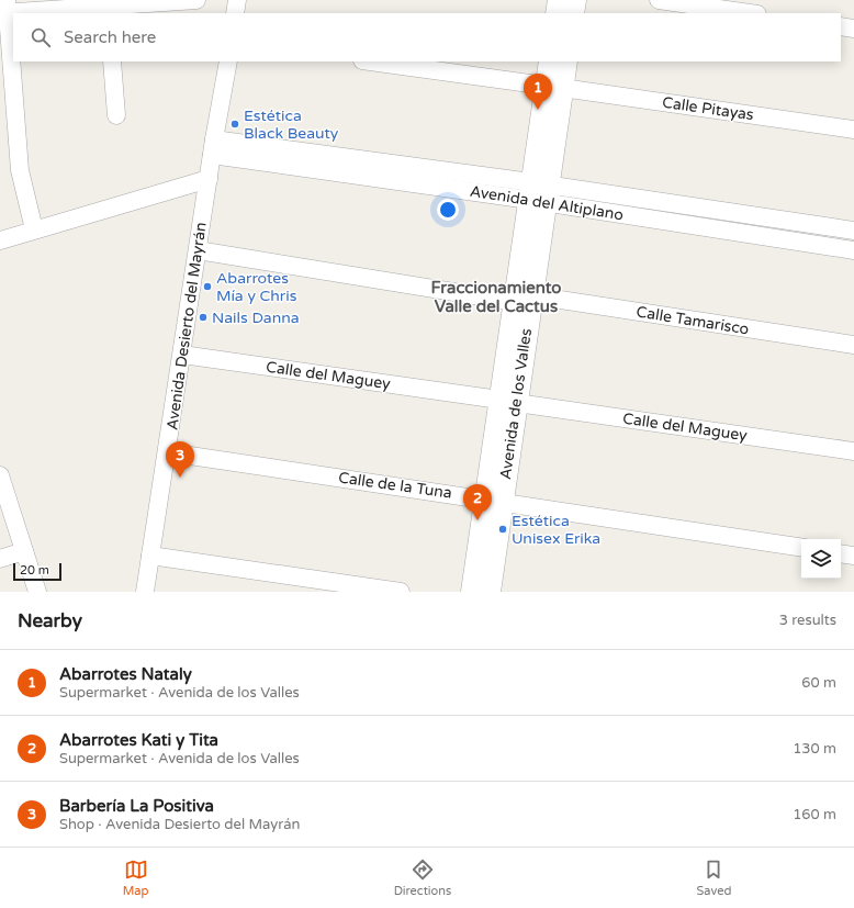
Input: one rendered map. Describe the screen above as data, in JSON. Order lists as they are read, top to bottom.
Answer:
{
  "streets": {
    "street": [
      "Calle Pitayas",
      "Avenida del Altiplano",
      "Calle Tamarisco",
      "Avenida Desierto del Mayrán",
      "Calle del Maguey",
      "Avenida de los Valles",
      "Calle de la Tuna"
    ]
  },
  "crossings": [
    ["Calle Pitayas", "Avenida de los Valles"],
    ["Avenida del Altiplano", "Avenida Desierto del Mayrán"],
    ["Avenida del Altiplano", "Avenida de los Valles"],
    ["Calle Tamarisco", "Avenida Desierto del Mayrán"],
    ["Calle Tamarisco", "Avenida de los Valles"],
    ["Avenida Desierto del Mayrán", "Calle del Maguey"],
    ["Avenida Desierto del Mayrán", "Calle de la Tuna"],
    ["Calle del Maguey", "Avenida de los Valles"],
    ["Avenida de los Valles", "Calle de la Tuna"]
  ],
  "districts": ["Fraccionamiento Valle del Cactus"],
  "places": [
    "Estética Black Beauty",
    "Abarrotes Mía y Chris",
    "Nails Danna",
    "Estética Unisex Erika"
  ],
  "scale_bar": "20 m",
  "page": {
    "search": "Search here",
    "pins": ["1", "3", "2"],
    "scale": "20 m",
    "heading": ["Nearby", "3 results"],
    "list": [
      {
        "mark": "1",
        "name": "Abarrotes Nataly",
        "note": "Supermarket · Avenida de los Valles",
        "value": "60 m"
      },
      {
        "mark": "2",
        "name": "Abarrotes Kati y Tita",
        "note": "Supermarket · Avenida de los Valles",
        "value": "130 m"
      },
      {
        "mark": "3",
        "name": "Barbería La Positiva",
        "note": "Shop · Avenida Desierto del Mayrán",
        "value": "160 m"
      }
    ],
    "nav": ["Map", "Directions", "Saved"]
  }
}
